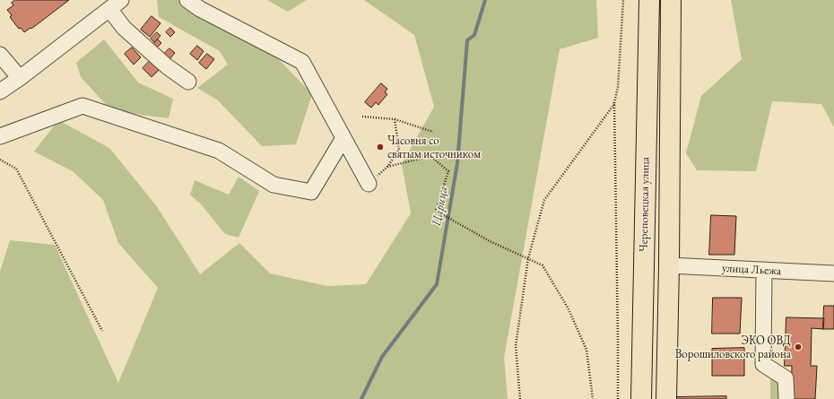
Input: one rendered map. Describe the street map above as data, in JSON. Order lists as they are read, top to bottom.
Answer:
{
  "streets": {
    "highway": ["Череповецкая улица"],
    "lane": ["улица Льежа"]
  },
  "crossings": [
    ["Череповецкая улица", "улица Льежа"]
  ],
  "water": ["Царица"],
  "places": ["Часовня со святым источником", "ЭКО ОВД Ворошиловского района"]
}
